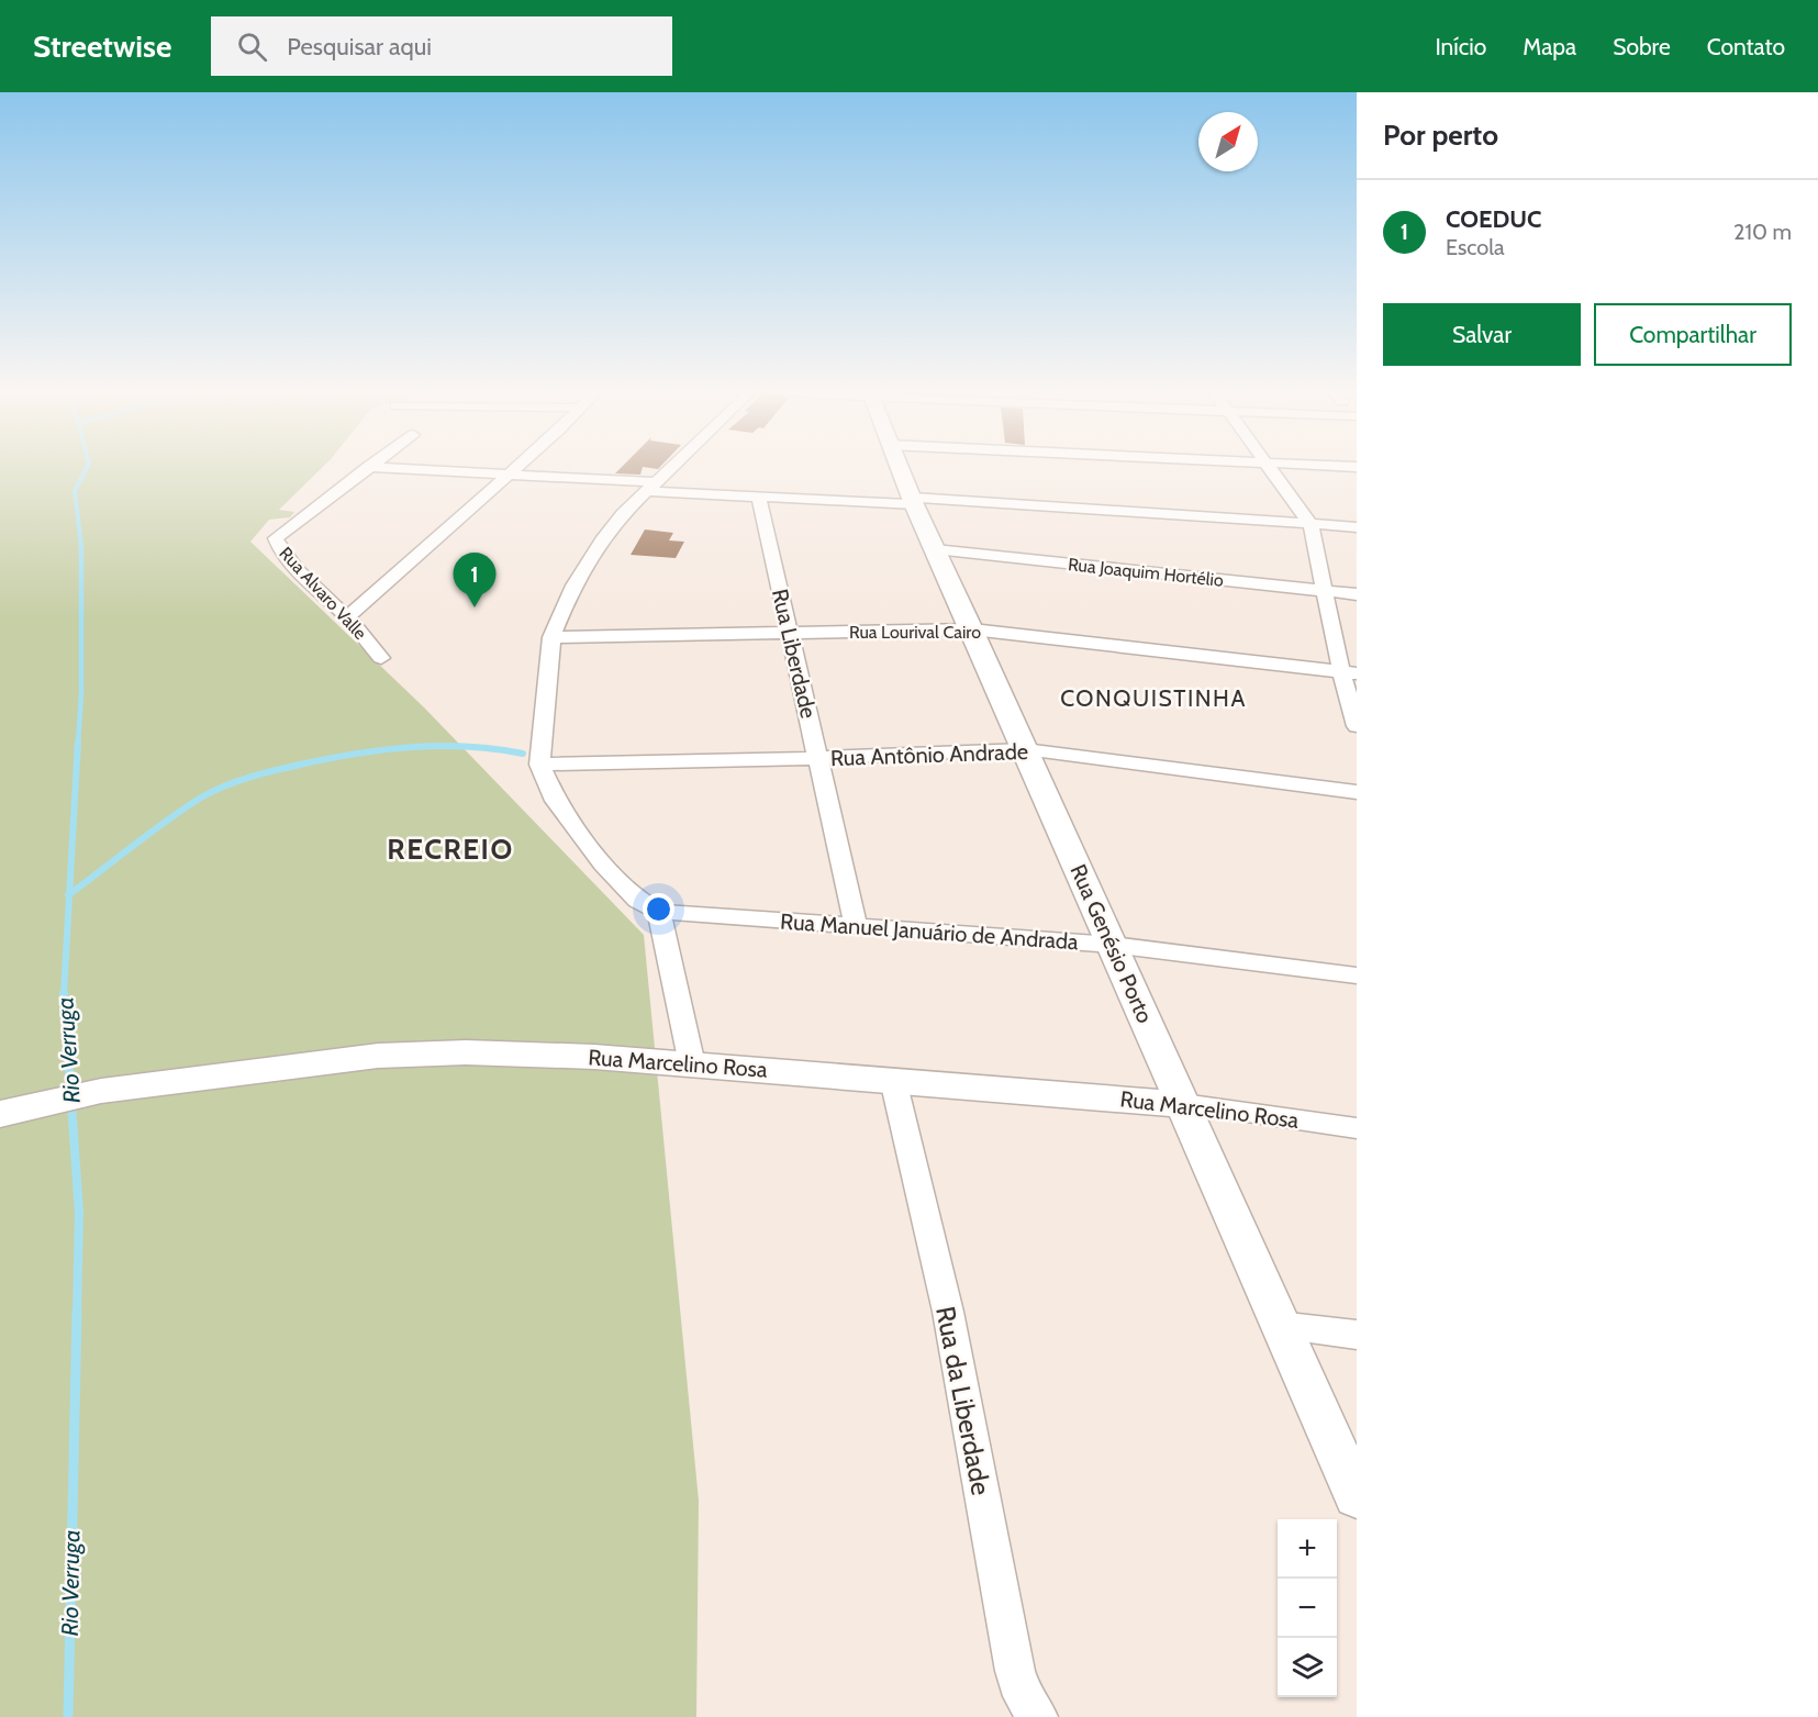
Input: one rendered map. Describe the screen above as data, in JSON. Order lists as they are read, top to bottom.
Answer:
{
  "streets": {
    "street": [
      "Rua Joaquim Hortélio",
      "Rua Alvaro Valle",
      "Rua Lourival Cairo",
      "Rua Liberdade",
      "Rua Antônio Andrade",
      "Rua Manuel Januário de Andrada",
      "Rua Genésio Porto",
      "Rua Marcelino Rosa",
      "Rua da Liberdade"
    ]
  },
  "crossings": [
    ["Rua Joaquim Hortélio", "Rua Genésio Porto"],
    ["Rua Lourival Cairo", "Rua Liberdade"],
    ["Rua Lourival Cairo", "Rua Genésio Porto"],
    ["Rua Liberdade", "Rua Antônio Andrade"],
    ["Rua Liberdade", "Rua Manuel Januário de Andrada"],
    ["Rua Antônio Andrade", "Rua Genésio Porto"],
    ["Rua Manuel Januário de Andrada", "Rua Genésio Porto"],
    ["Rua Genésio Porto", "Rua Marcelino Rosa"],
    ["Rua Marcelino Rosa", "Rua da Liberdade"]
  ],
  "districts": ["CONQUISTINHA", "RECREIO"],
  "water": ["Rio Verruga"],
  "north": "top right",
  "page": {
    "header": "Streetwise",
    "search": "Pesquisar aqui",
    "nav": [
      "Início",
      "Mapa",
      "Sobre",
      "Contato"
    ],
    "heading": "Por perto",
    "list": [
      {
        "mark": "1",
        "name": "COEDUC",
        "note": "Escola",
        "value": "210 m"
      }
    ],
    "buttons": ["Salvar", "Compartilhar"],
    "pins": "1",
    "map_buttons": ["+", "−"]
  }
}
